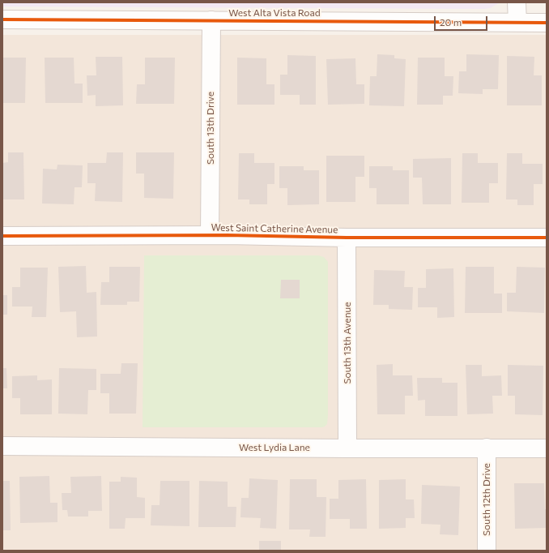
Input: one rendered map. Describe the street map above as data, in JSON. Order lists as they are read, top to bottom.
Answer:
{
  "streets": {
    "street": [
      "West Alta Vista Road",
      "South 13th Drive",
      "West Saint Catherine Avenue",
      "South 13th Avenue",
      "West Lydia Lane",
      "South 12th Drive"
    ]
  },
  "crossings": [
    ["West Alta Vista Road", "South 13th Drive"],
    ["South 13th Drive", "West Saint Catherine Avenue"],
    ["West Saint Catherine Avenue", "South 13th Avenue"],
    ["South 13th Avenue", "West Lydia Lane"],
    ["West Lydia Lane", "South 12th Drive"]
  ],
  "scale_bar": "20 m"
}
